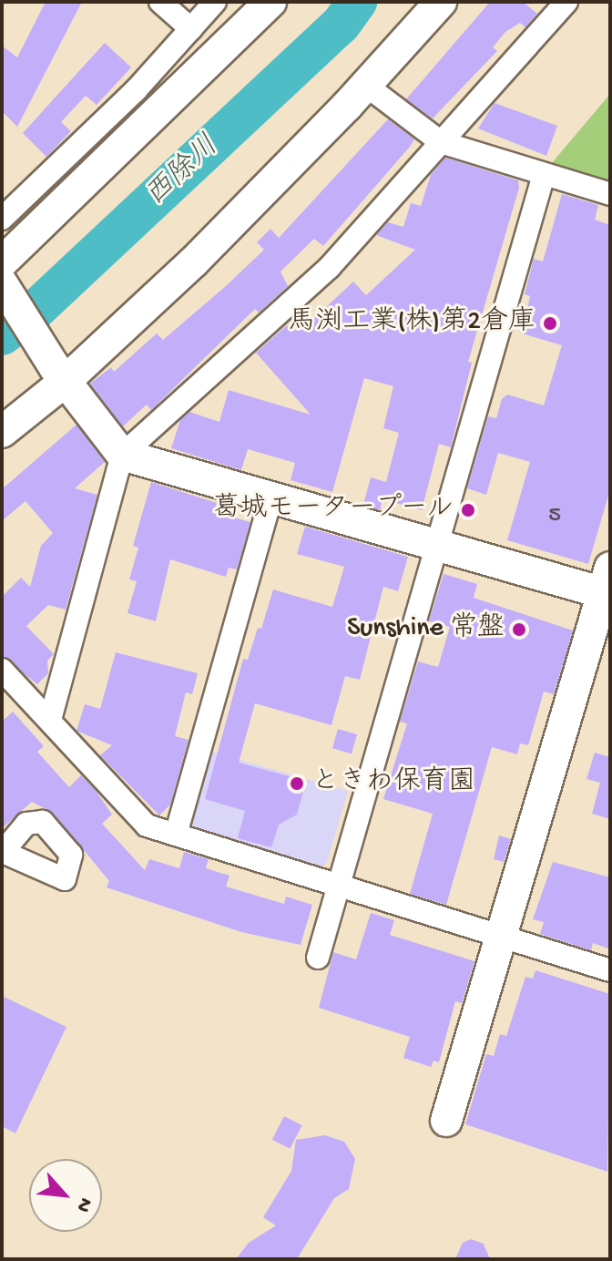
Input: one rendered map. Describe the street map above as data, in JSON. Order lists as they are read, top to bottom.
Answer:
{
  "water": ["西除川"],
  "places": [
    "馬渕工業(株)第2倉庫",
    "葛城モータープール",
    "Sunshine 常盤",
    "ときわ保育園"
  ],
  "house_numbers": ["5"],
  "north": "bottom right"
}
